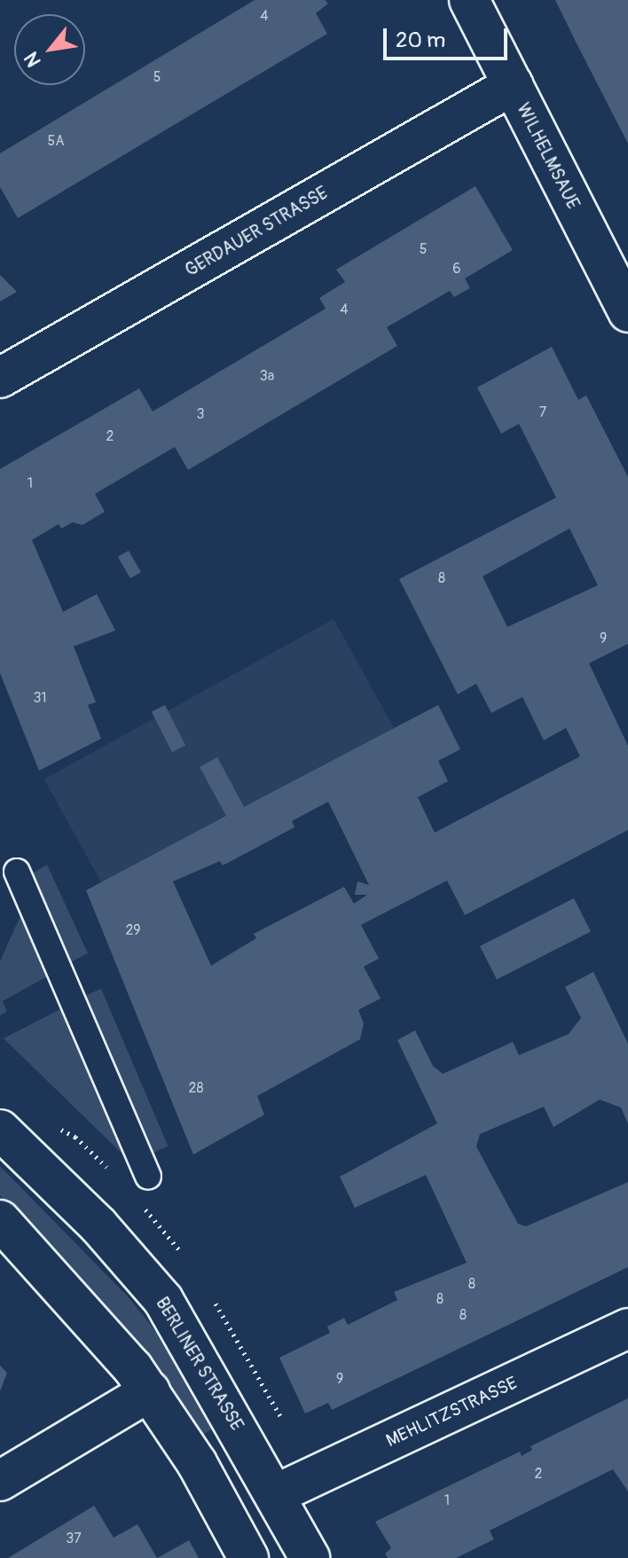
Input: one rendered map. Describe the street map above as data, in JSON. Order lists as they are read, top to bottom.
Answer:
{
  "streets": {
    "street": [
      "WILHELMSAUE",
      "GERDAUER STRASSE",
      "BERLINER STRASSE",
      "MEHLITZSTRASSE"
    ]
  },
  "crossings": [
    ["WILHELMSAUE", "GERDAUER STRASSE"],
    ["BERLINER STRASSE", "MEHLITZSTRASSE"]
  ],
  "house_numbers": [
    "4",
    "5",
    "5A",
    "5",
    "6",
    "4",
    "3a",
    "7",
    "3",
    "2",
    "1",
    "8",
    "9",
    "31",
    "29",
    "28",
    "8",
    "8",
    "8",
    "9",
    "2",
    "1",
    "37"
  ],
  "scale_bar": "20 m",
  "north": "bottom left"
}
